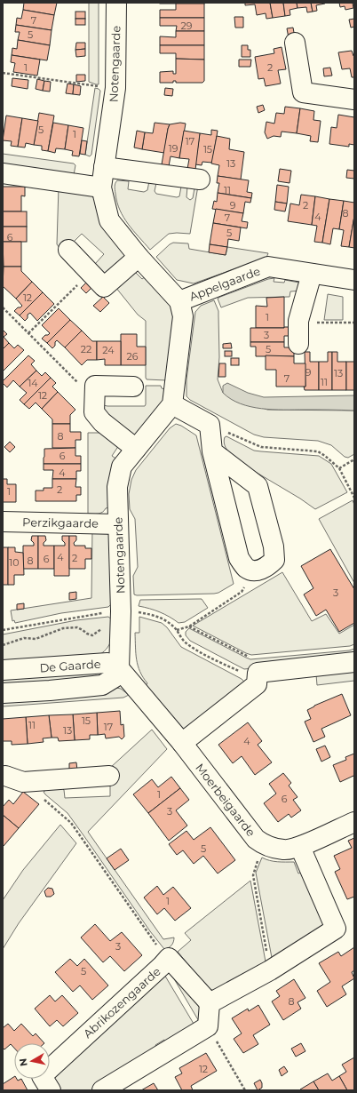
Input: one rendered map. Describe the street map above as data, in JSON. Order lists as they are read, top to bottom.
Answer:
{
  "streets": {
    "street": [
      "Notengaarde",
      "Appelgaarde",
      "Perzikgaarde",
      "De Gaarde",
      "Moerbeigaarde",
      "Abrikozengaarde"
    ]
  },
  "crossings": [
    ["Notengaarde", "Appelgaarde"],
    ["Notengaarde", "Perzikgaarde"],
    ["Notengaarde", "De Gaarde"],
    ["Notengaarde", "Moerbeigaarde"],
    ["De Gaarde", "Moerbeigaarde"]
  ],
  "house_numbers": [
    "7",
    "29",
    "5",
    "1",
    "2",
    "5",
    "1",
    "17",
    "19",
    "15",
    "13",
    "11",
    "9",
    "2",
    "8",
    "4",
    "7",
    "5",
    "6",
    "12",
    "1",
    "3",
    "22",
    "5",
    "24",
    "26",
    "9",
    "13",
    "7",
    "11",
    "14",
    "12",
    "8",
    "6",
    "4",
    "2",
    "1",
    "4",
    "2",
    "6",
    "8",
    "10",
    "3",
    "15",
    "11",
    "17",
    "13",
    "4",
    "1",
    "6",
    "3",
    "5",
    "1",
    "3",
    "5",
    "8",
    "12"
  ],
  "north": "left"
}
